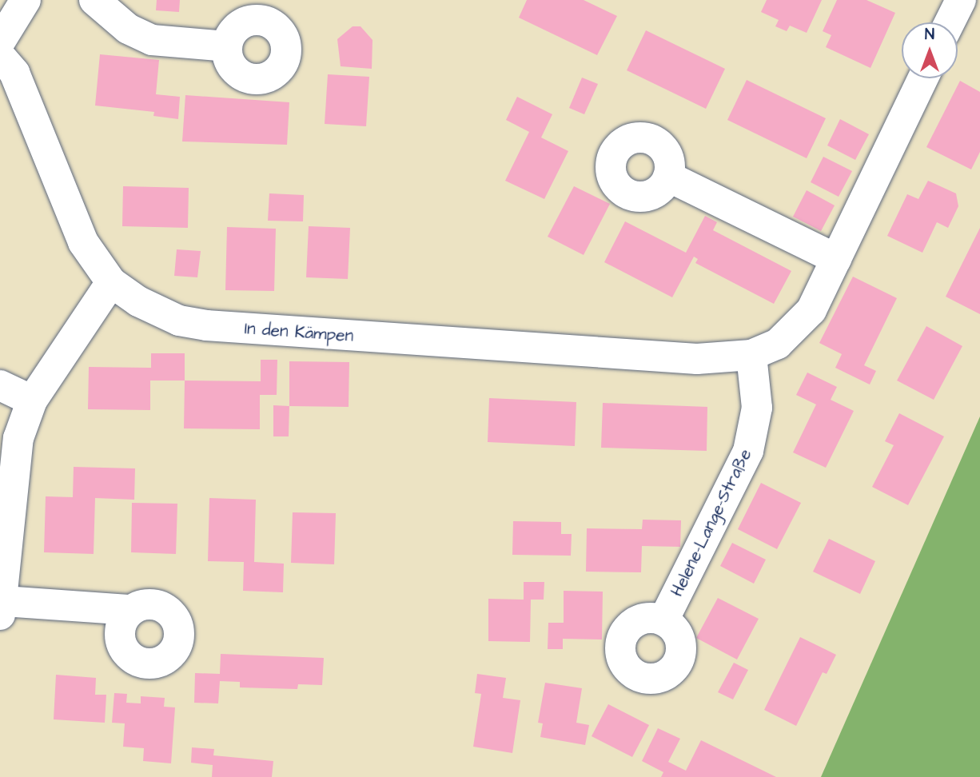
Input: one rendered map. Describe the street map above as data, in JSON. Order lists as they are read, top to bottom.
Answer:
{
  "streets": {
    "street": ["In den Kämpen", "Helene-Lange-Straße"]
  },
  "crossings": [
    ["In den Kämpen", "Helene-Lange-Straße"]
  ],
  "north": "top"
}
